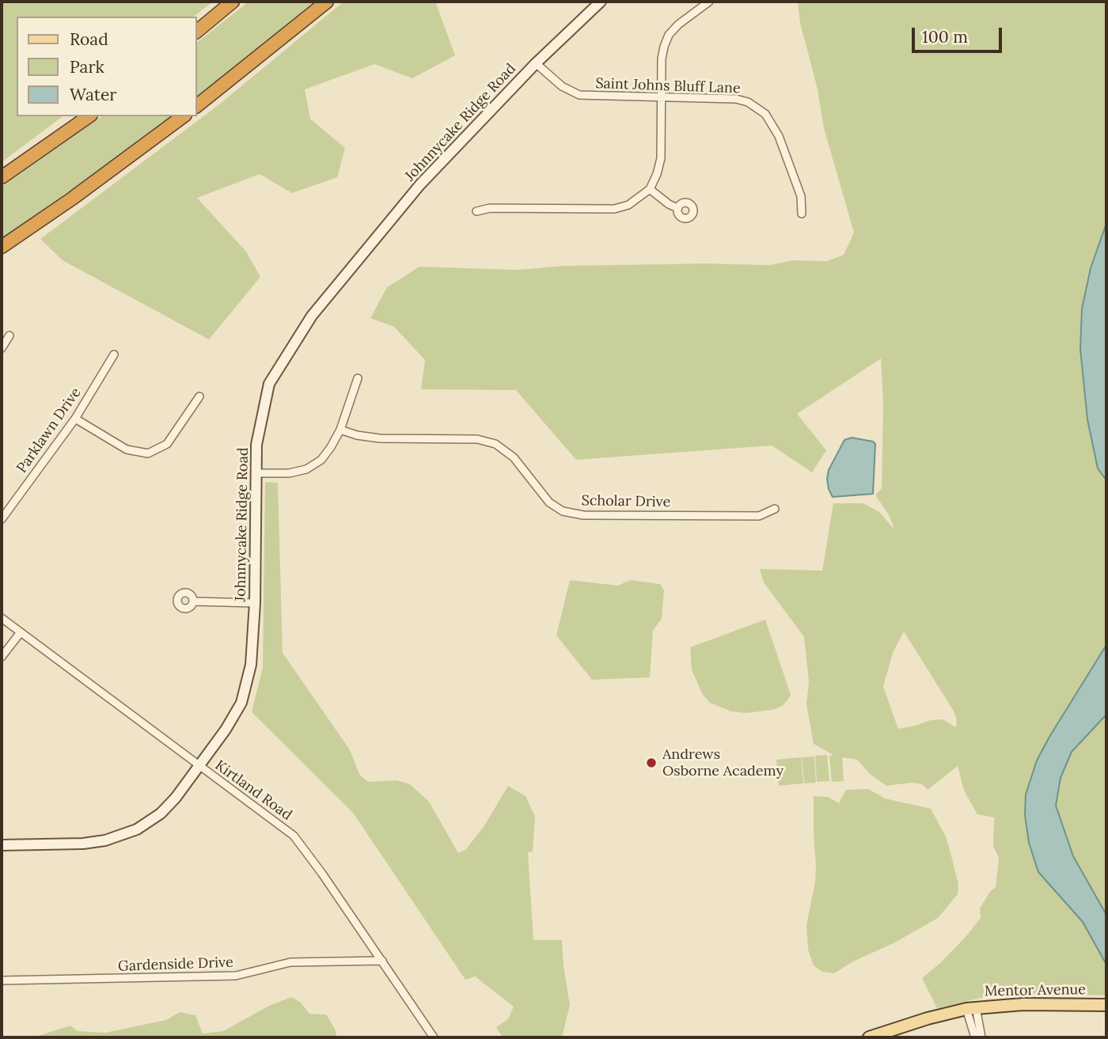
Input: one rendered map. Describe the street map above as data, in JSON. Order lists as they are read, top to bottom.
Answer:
{
  "streets": {
    "main road": ["Johnnycake Ridge Road", "Mentor Avenue"],
    "street": [
      "Saint Johns Bluff Lane",
      "Parklawn Drive",
      "Scholar Drive",
      "Kirtland Road",
      "Gardenside Drive"
    ]
  },
  "crossings": [
    ["Saint Johns Bluff Lane", "Johnnycake Ridge Road"],
    ["Johnnycake Ridge Road", "Kirtland Road"],
    ["Kirtland Road", "Gardenside Drive"]
  ],
  "places": ["Andrews Osborne Academy"],
  "legend": ["Road", "Park", "Water"],
  "scale_bar": "100 m"
}
